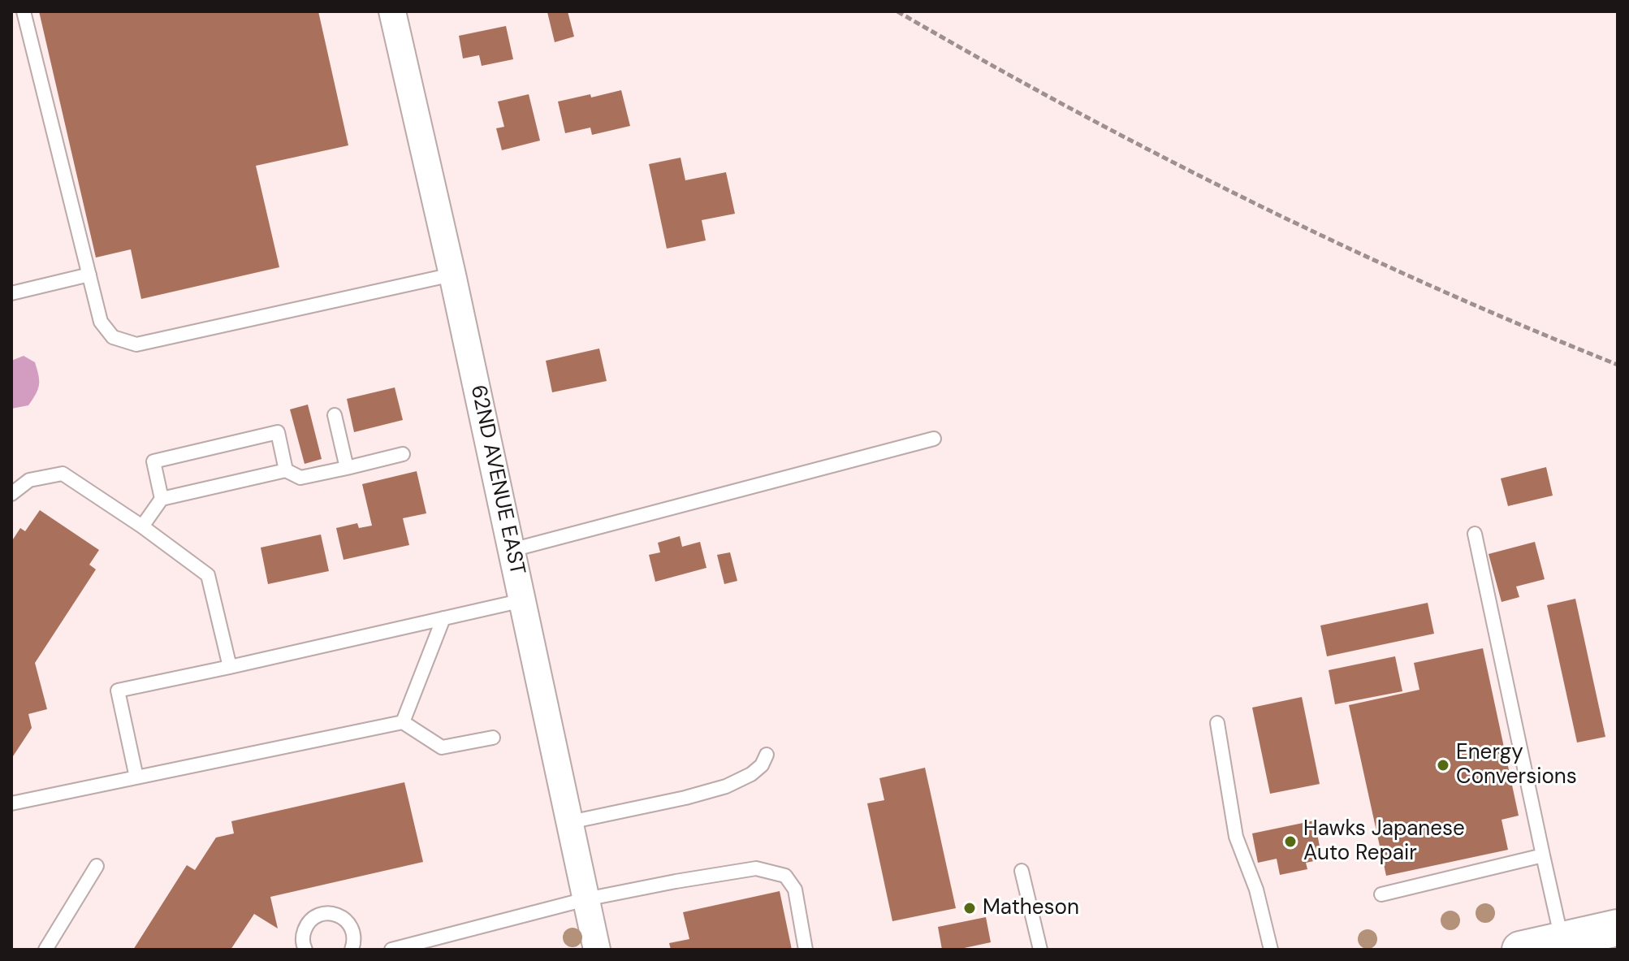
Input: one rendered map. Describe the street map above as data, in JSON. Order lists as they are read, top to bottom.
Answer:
{
  "streets": {
    "street": ["62ND AVENUE EAST"]
  },
  "places": ["Energy Conversions", "Hawks Japanese Auto Repair", "Matheson"]
}
